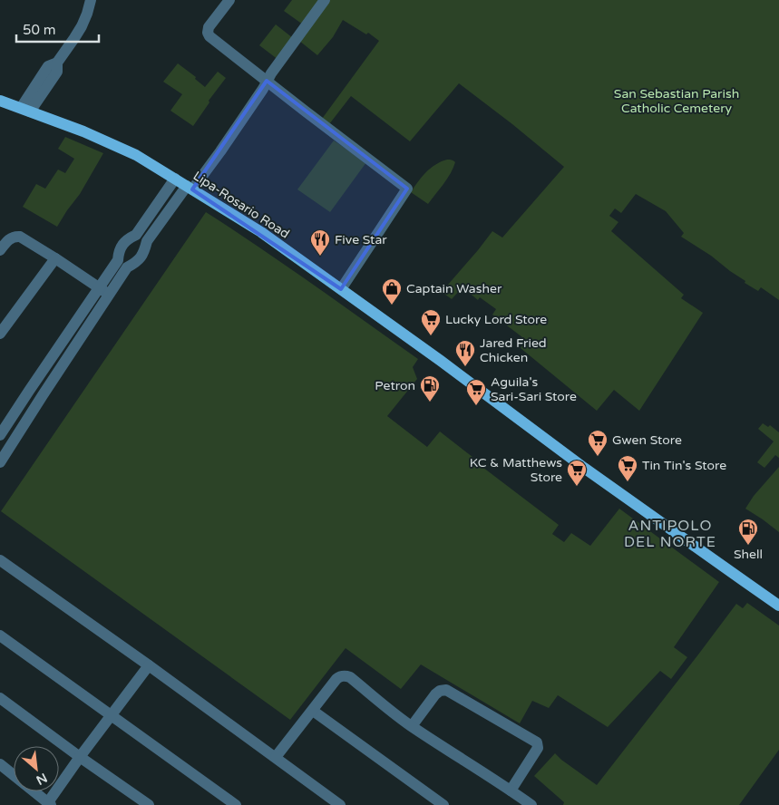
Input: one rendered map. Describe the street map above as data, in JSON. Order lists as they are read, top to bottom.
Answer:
{
  "streets": {
    "main road": ["Lipa-Rosario Road"]
  },
  "districts": ["ANTIPOLO DEL NORTE"],
  "parks": ["San Sebastian Parish Catholic Cemetery"],
  "places": {
    "restaurant": ["Five Star", "Jared Fried Chicken"],
    "shop": ["Captain Washer"],
    "supermarket": [
      "Lucky Lord Store",
      "Aguila's Sari-Sari Store",
      "Gwen Store",
      "Tin Tin's Store",
      "KC & Matthews Store"
    ],
    "fuel station": ["Petron", "Shell"]
  },
  "scale_bar": "50 m",
  "north": "bottom right"
}
